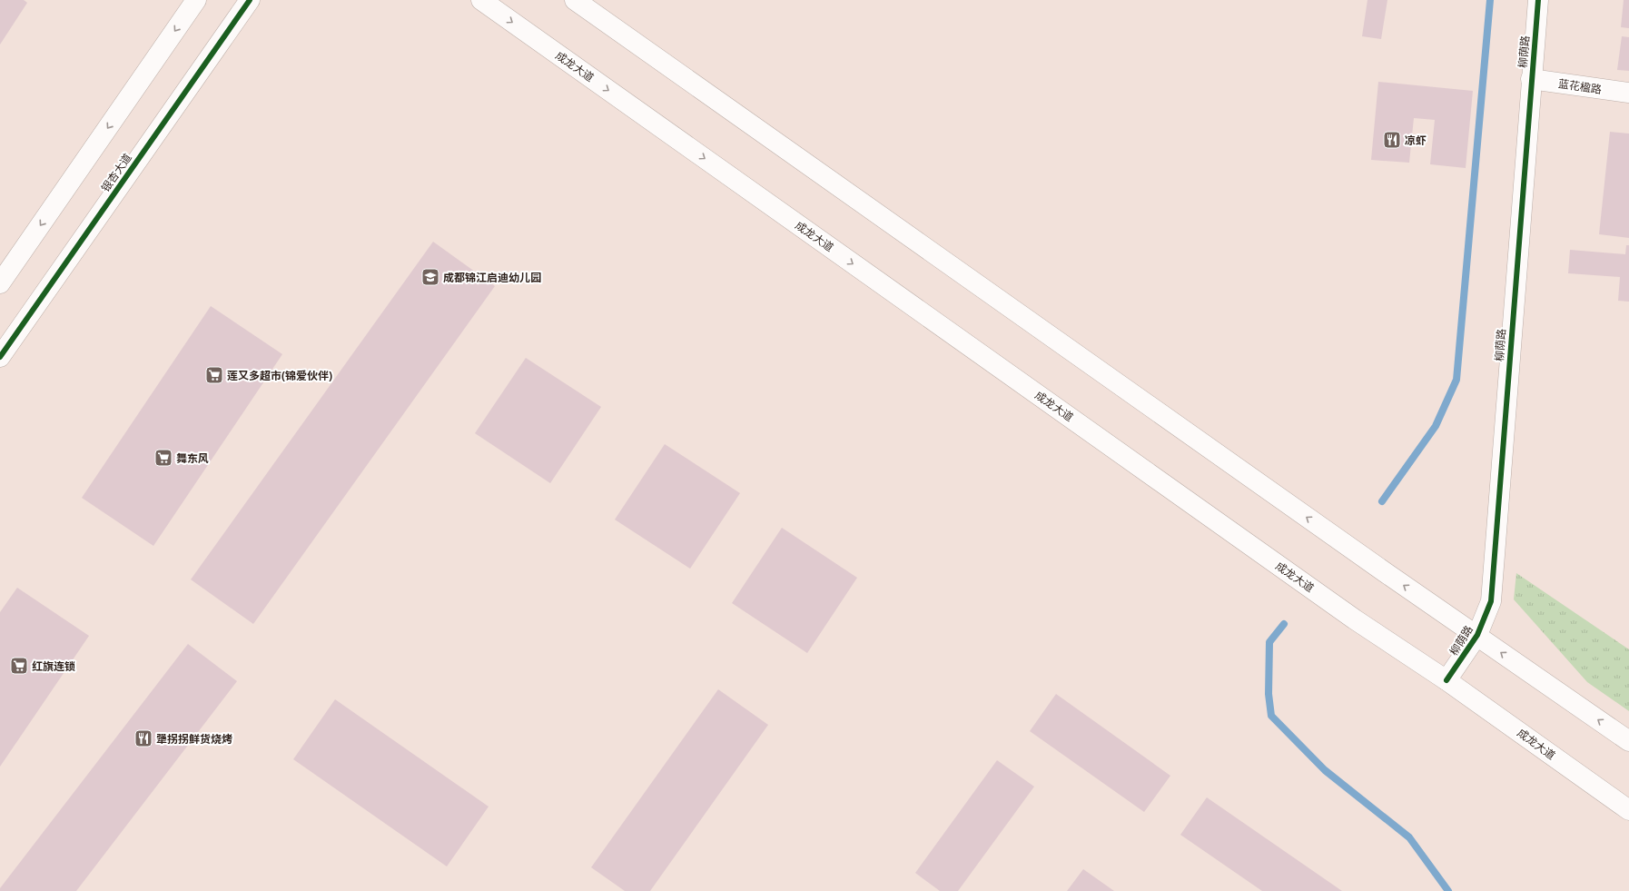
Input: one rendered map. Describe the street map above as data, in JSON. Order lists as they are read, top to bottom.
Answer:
{
  "streets": {
    "main road": [
      "柳荫路",
      "成龙大道",
      "蓝花楹路",
      "银杏大道"
    ]
  },
  "crossings": [
    ["柳荫路", "成龙大道"],
    ["柳荫路", "蓝花楹路"]
  ],
  "places": {
    "restaurant": ["凉虾", "犟拐拐鲜货烧烤"],
    "school or university": ["成都锦江启迪幼儿园"],
    "supermarket": ["莲又多超市(锦爱伙伴)", "舞东风", "红旗连锁"]
  }
}
